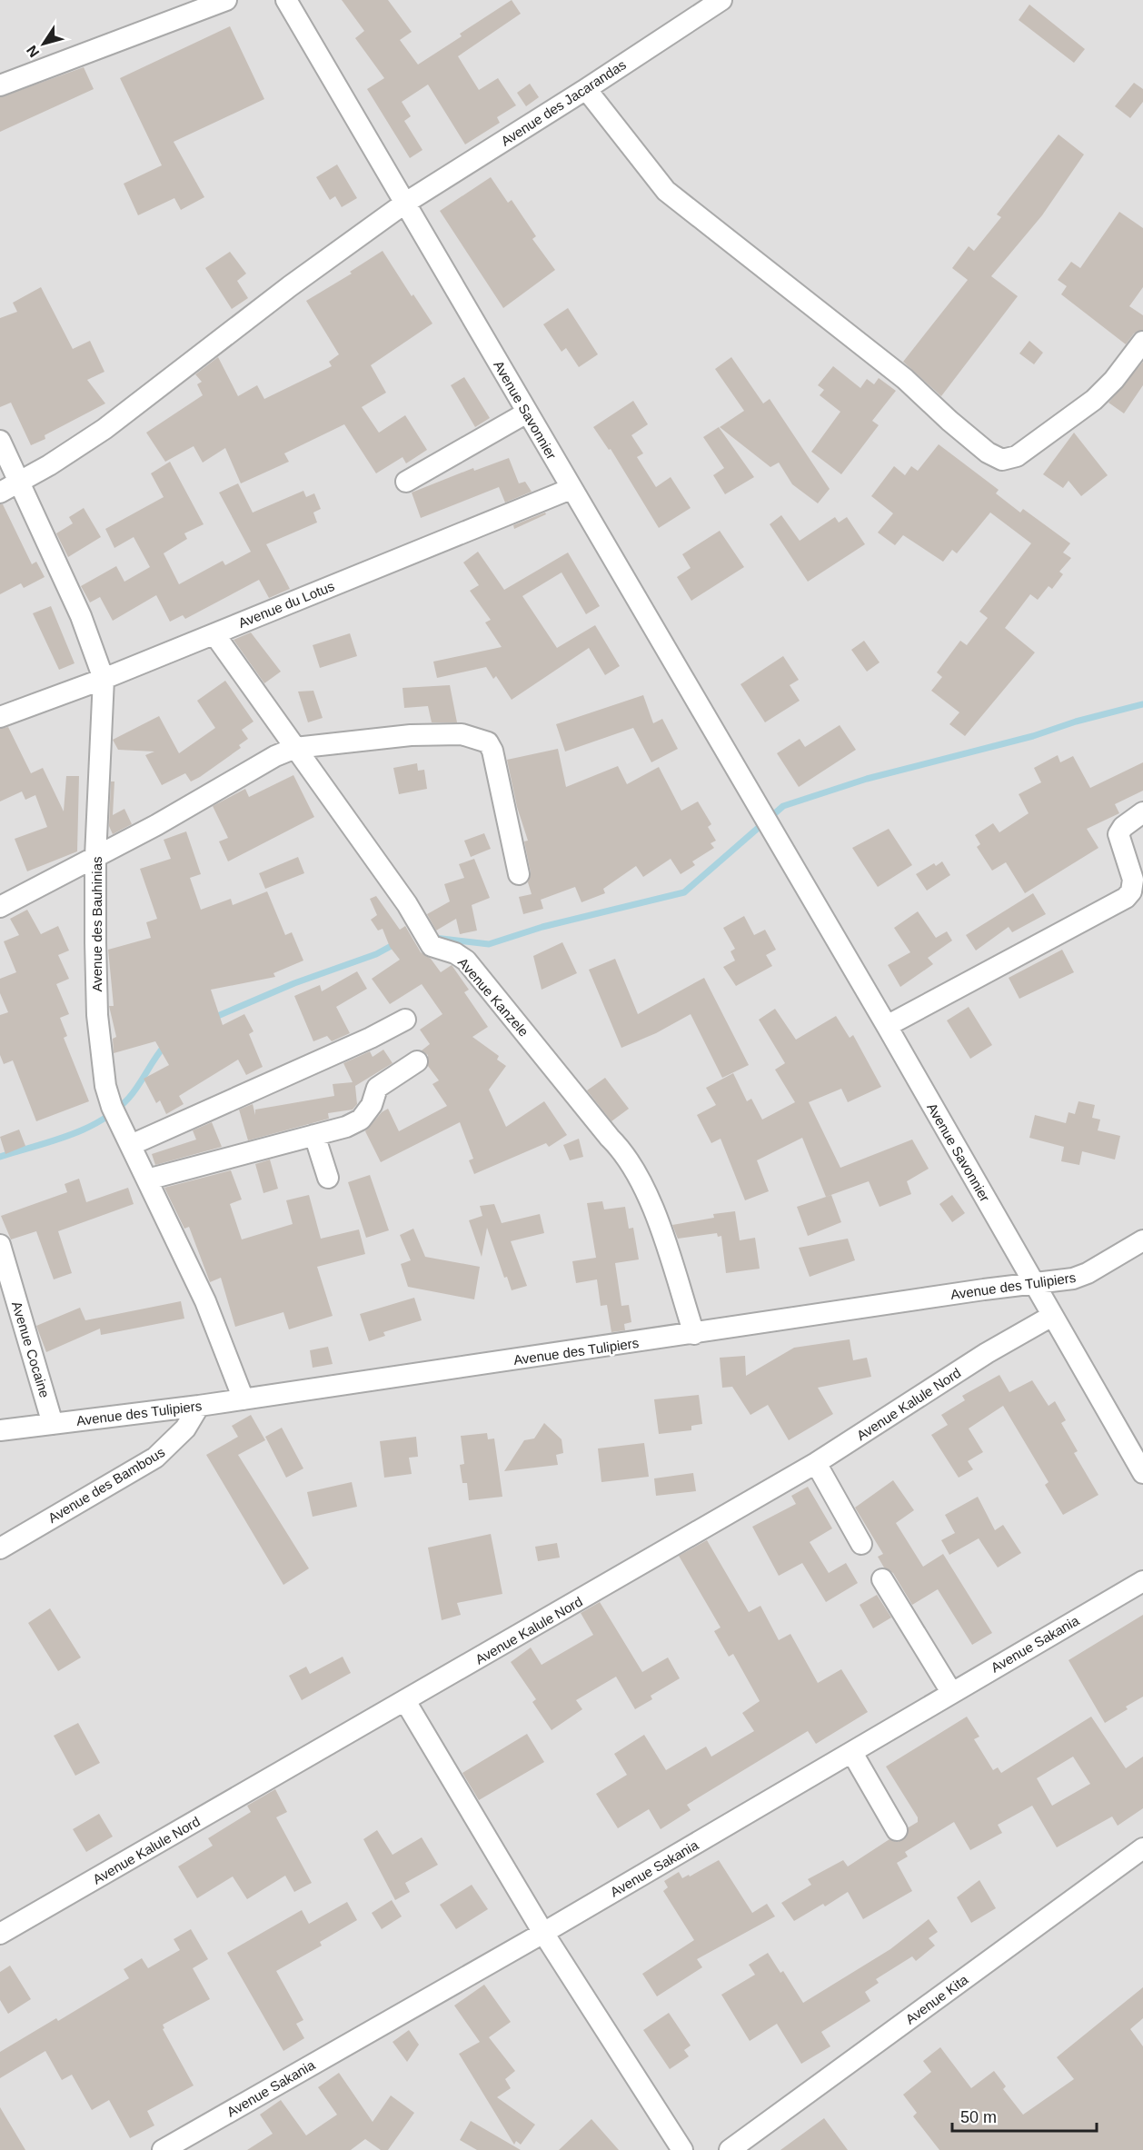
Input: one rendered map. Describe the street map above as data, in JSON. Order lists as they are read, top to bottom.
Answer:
{
  "streets": {
    "street": [
      "Avenue des Jacarandas",
      "Avenue Savonnier",
      "Avenue du Lotus",
      "Avenue des Bauhinias",
      "Avenue Kanzele",
      "Avenue des Tulipiers",
      "Avenue Cocaine",
      "Avenue Kalule Nord",
      "Avenue des Bambous",
      "Avenue Sakania",
      "Avenue Kita"
    ]
  },
  "crossings": [
    ["Avenue des Jacarandas", "Avenue Savonnier"],
    ["Avenue des Jacarandas", "Avenue des Bauhinias"],
    ["Avenue Savonnier", "Avenue du Lotus"],
    ["Avenue Savonnier", "Avenue des Tulipiers"],
    ["Avenue Savonnier", "Avenue Kalule Nord"],
    ["Avenue du Lotus", "Avenue des Bauhinias"],
    ["Avenue du Lotus", "Avenue Kanzele"],
    ["Avenue des Bauhinias", "Avenue des Tulipiers"],
    ["Avenue Kanzele", "Avenue des Tulipiers"],
    ["Avenue des Tulipiers", "Avenue Cocaine"],
    ["Avenue des Tulipiers", "Avenue des Bambous"]
  ],
  "scale_bar": "50 m",
  "north": "bottom left"
}
